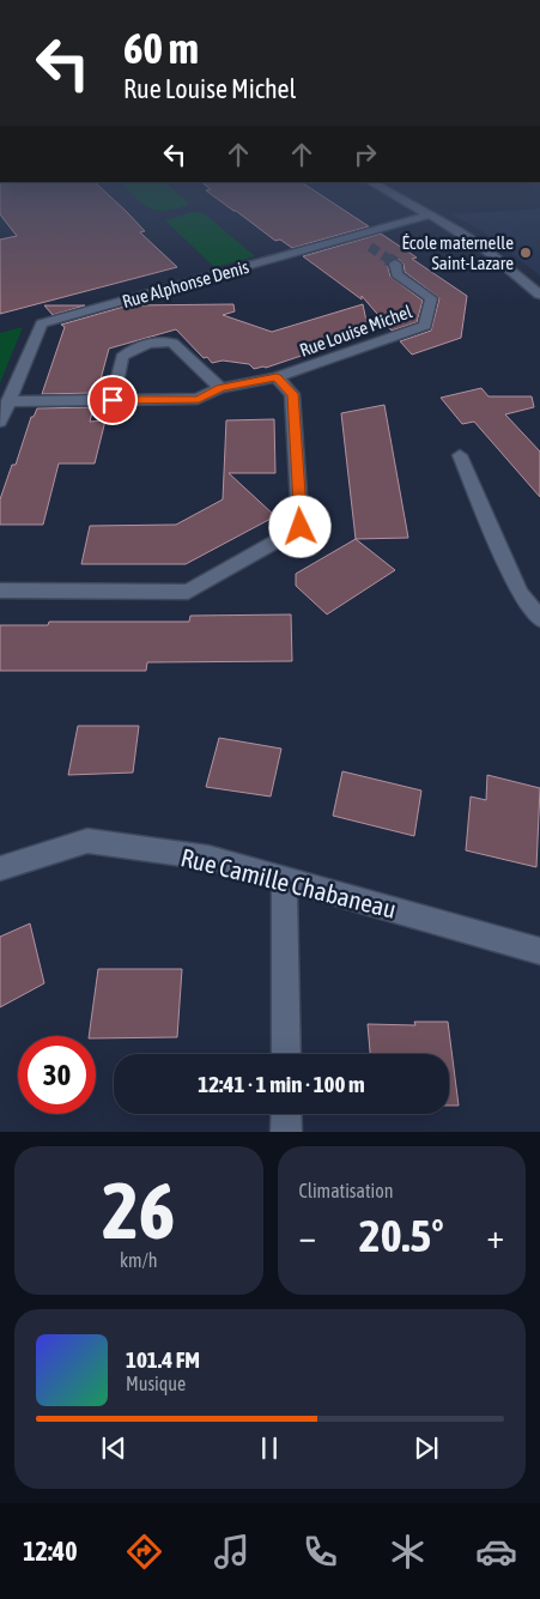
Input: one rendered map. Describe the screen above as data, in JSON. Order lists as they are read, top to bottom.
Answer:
{
  "streets": {
    "street": ["Rue Alphonse Denis", "Rue Louise Michel", "Rue Camille Chabaneau"]
  },
  "crossings": [
    ["Rue Alphonse Denis", "Rue Louise Michel"]
  ],
  "places": ["École maternelle Saint-Lazare"],
  "page": {
    "turn": ["60 m", "Rue Louise Michel"],
    "limit": "30",
    "trip": "12:41 · 1 min · 100 m",
    "tile": [
      ["26", "km/h"],
      "Climatisation"
    ],
    "heat": ["−", "20.5°", "+"],
    "song": ["101.4 FM", "Musique"],
    "tabs": "12:40"
  }
}
